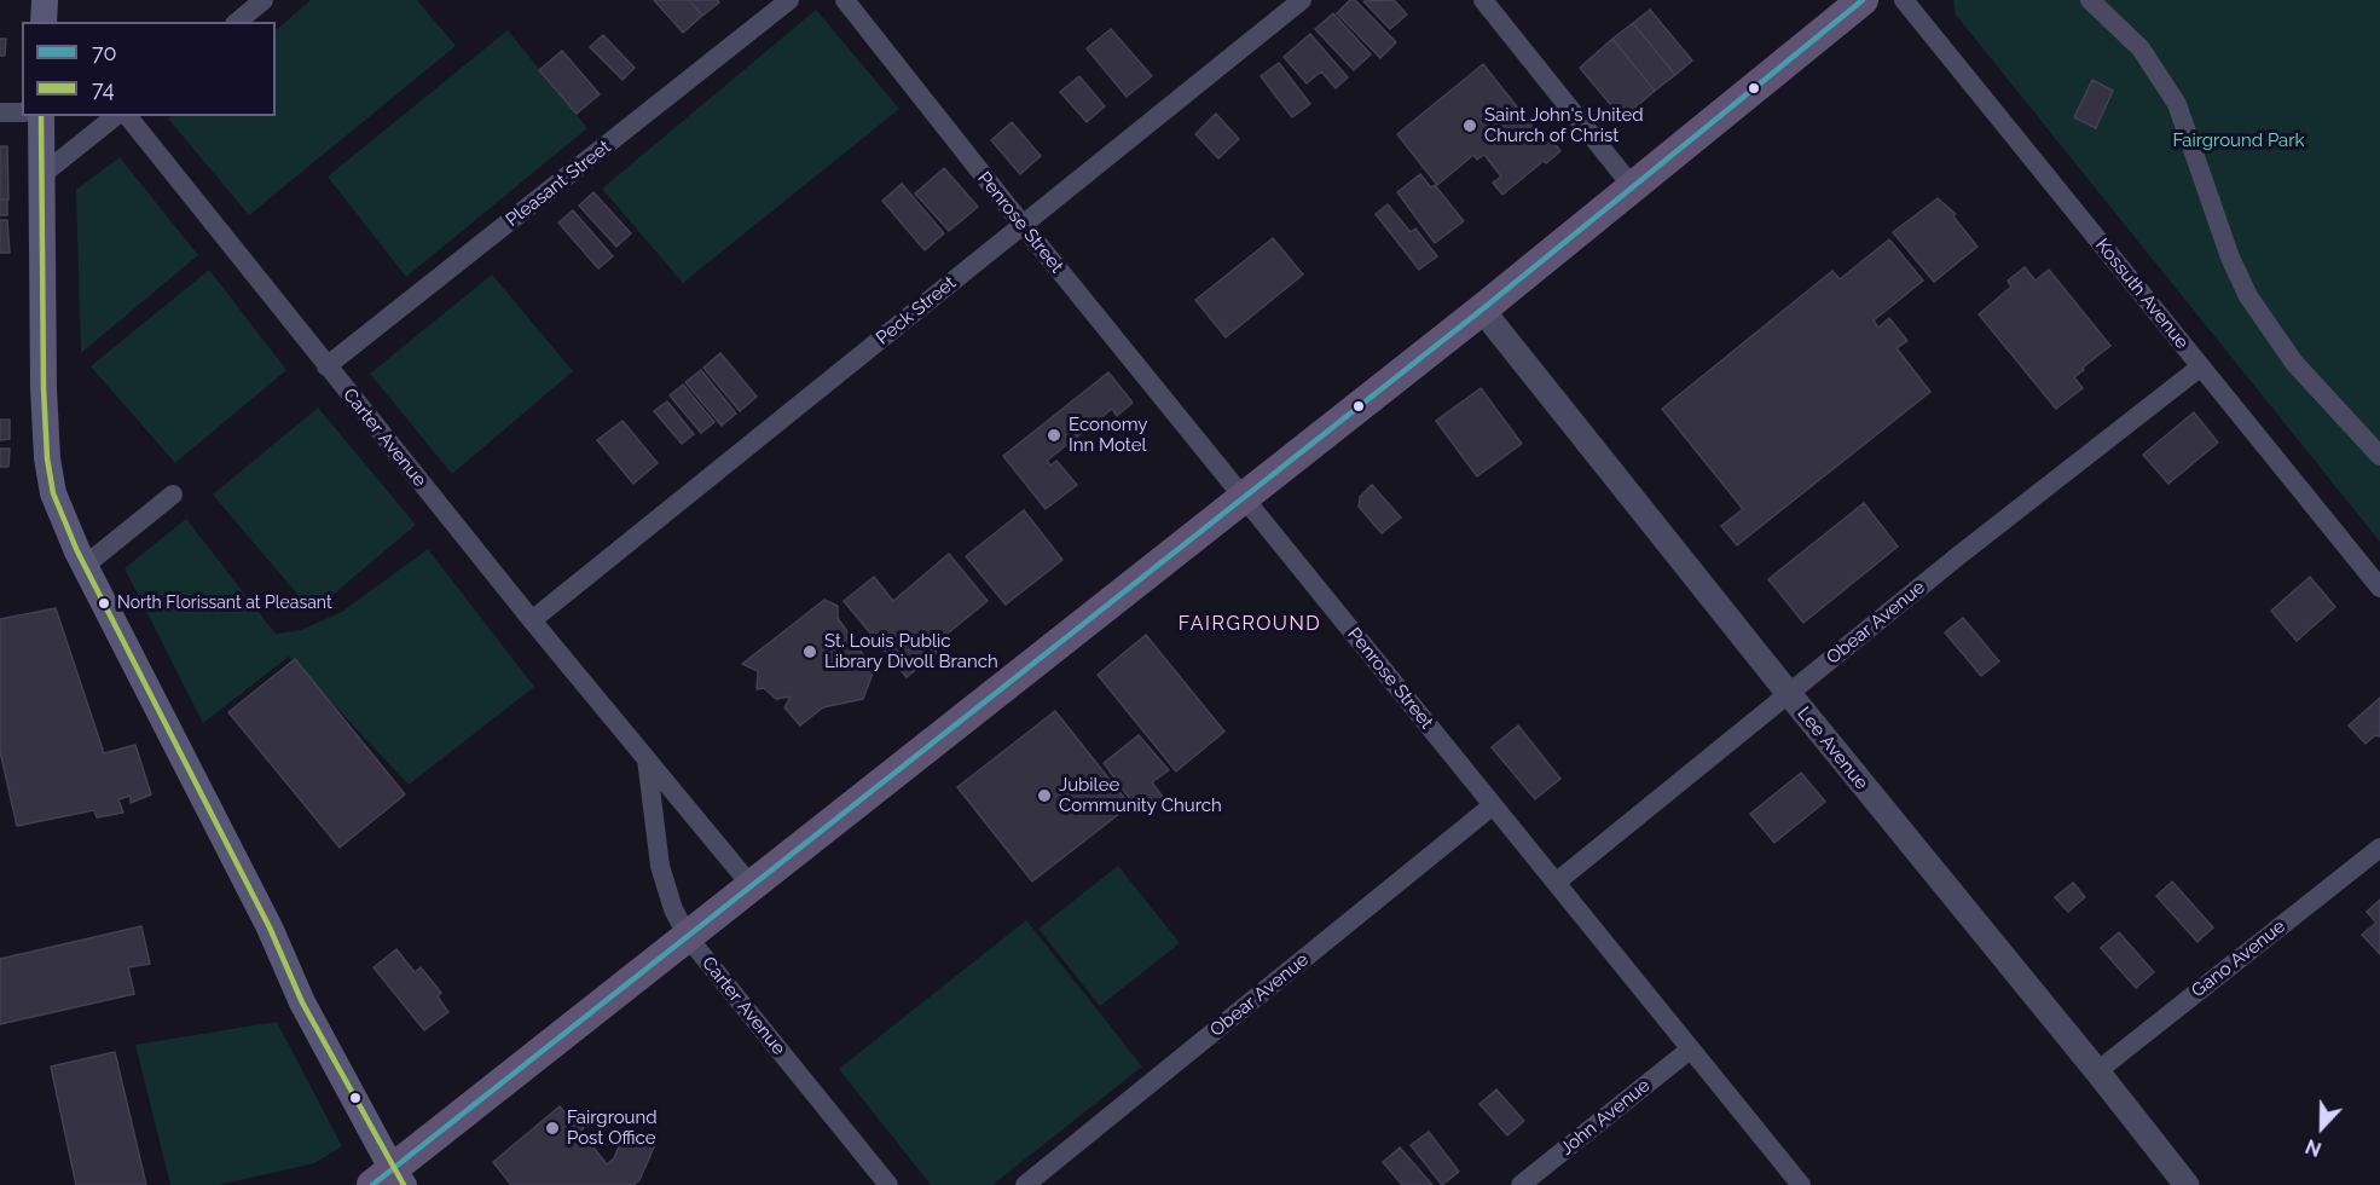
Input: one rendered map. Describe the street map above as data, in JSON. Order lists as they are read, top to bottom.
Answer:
{
  "streets": {
    "street": [
      "Pleasant Street",
      "Penrose Street",
      "Kossuth Avenue",
      "Peck Street",
      "Carter Avenue",
      "Obear Avenue",
      "Lee Avenue",
      "Gano Avenue",
      "John Avenue"
    ]
  },
  "crossings": [
    ["Pleasant Street", "Carter Avenue"],
    ["Penrose Street", "Peck Street"],
    ["Penrose Street", "Obear Avenue"],
    ["Penrose Street", "John Avenue"],
    ["Kossuth Avenue", "Obear Avenue"],
    ["Peck Street", "Carter Avenue"],
    ["Obear Avenue", "Lee Avenue"],
    ["Lee Avenue", "Gano Avenue"]
  ],
  "districts": ["FAIRGROUND"],
  "parks": ["Fairground Park"],
  "places": [
    "Saint John's United Church of Christ",
    "Economy Inn Motel",
    "North Florissant at Pleasant",
    "St. Louis Public Library Divoll Branch",
    "Jubilee Community Church",
    "Fairground Post Office"
  ],
  "lines": ["transit line 70", "transit line 74"],
  "legend": ["70", "74"],
  "north": "bottom"
}
